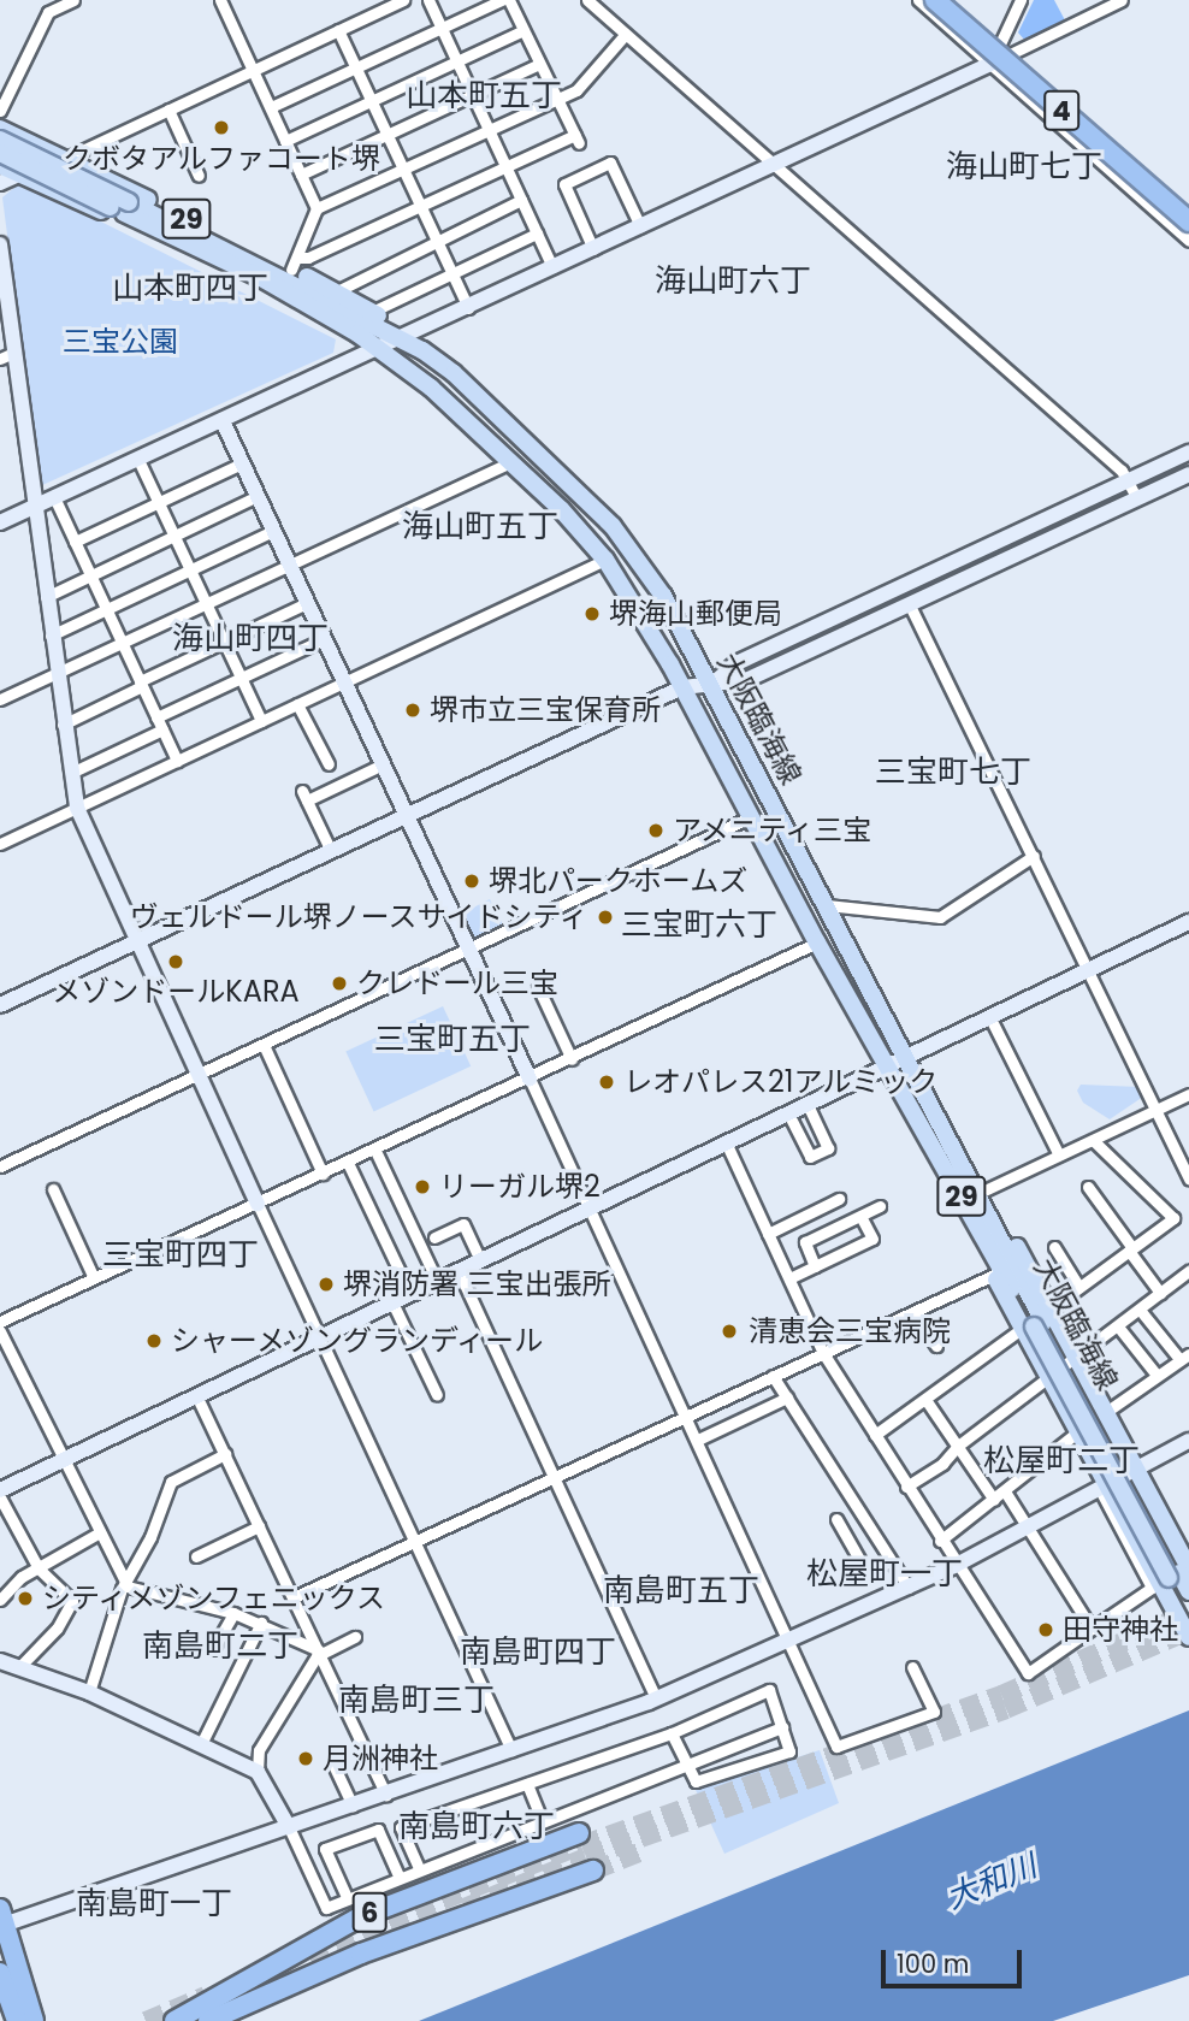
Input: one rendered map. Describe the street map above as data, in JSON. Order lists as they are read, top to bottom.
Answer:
{
  "streets": {
    "highway": ["4", "6"],
    "main road": ["29", "大阪臨海線"]
  },
  "crossings": [
    ["29", "大阪臨海線"]
  ],
  "districts": [
    "山本町五丁",
    "海山町七丁",
    "海山町六丁",
    "山本町四丁",
    "海山町五丁",
    "海山町四丁",
    "三宝町七丁",
    "三宝町六丁",
    "三宝町五丁",
    "三宝町四丁",
    "松屋町二丁",
    "松屋町一丁",
    "南島町五丁",
    "南島町二丁",
    "南島町四丁",
    "南島町三丁",
    "南島町六丁",
    "南島町一丁"
  ],
  "water": ["大和川"],
  "parks": ["三宝公園"],
  "places": [
    "クボタアルファコート堺",
    "堺海山郵便局",
    "堺市立三宝保育所",
    "アメニティ三宝",
    "堺北パークホームズ",
    "ヴェルドール堺ノースサイドシティ",
    "メゾンドールKARA",
    "クレドール三宝",
    "レオパレス21アルミック",
    "リーガル堺2",
    "堺消防署 三宝出張所",
    "清恵会三宝病院",
    "シャーメゾングランディール",
    "シティメゾンフェニックス",
    "田守神社",
    "月洲神社"
  ],
  "scale_bar": "100 m"
}
